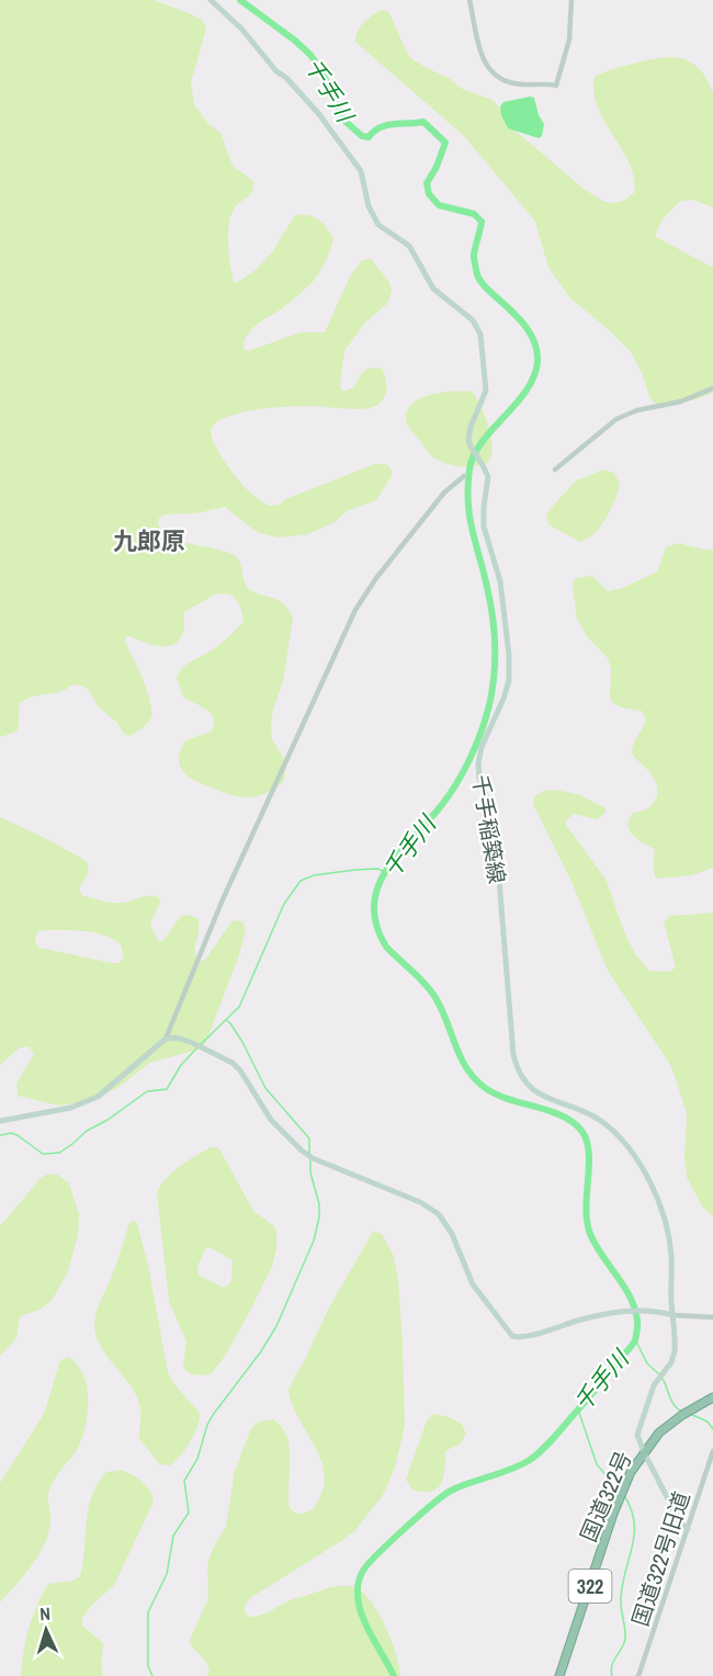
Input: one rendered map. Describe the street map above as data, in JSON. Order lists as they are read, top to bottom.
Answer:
{
  "streets": {
    "highway": ["国道322号", "322"],
    "main road": ["千手稲築線"],
    "street": ["国道322号旧道"]
  },
  "crossings": [
    ["千手稲築線", "国道322号"],
    ["千手稲築線", "国道322号旧道"]
  ],
  "districts": ["九郎原"],
  "water": ["千手川"],
  "north": "top"
}
